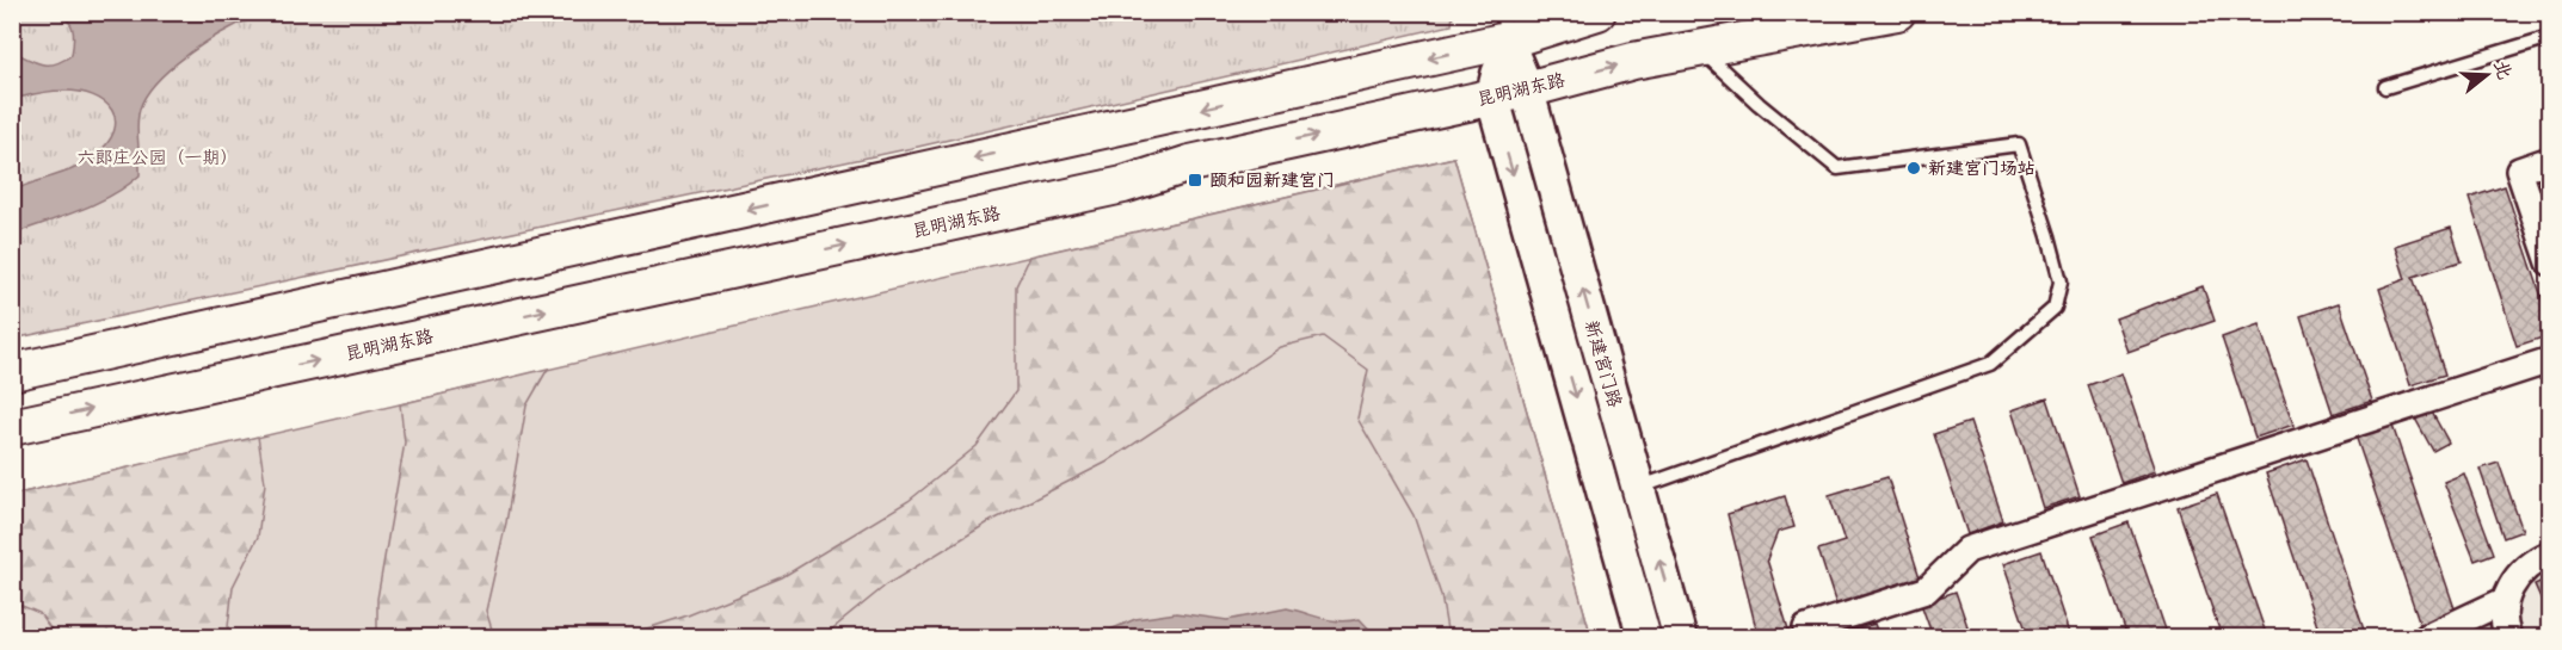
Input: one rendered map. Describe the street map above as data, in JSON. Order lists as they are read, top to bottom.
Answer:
{
  "streets": {
    "main road": ["昆明湖东路"],
    "street": ["新建宫门路"]
  },
  "crossings": [
    ["昆明湖东路", "新建宫门路"]
  ],
  "parks": ["六郎庄公园（一期）"],
  "places": {
    "other": ["新建宫门场站"],
    "transit": ["颐和园新建宫门"]
  },
  "north": "right"
}
